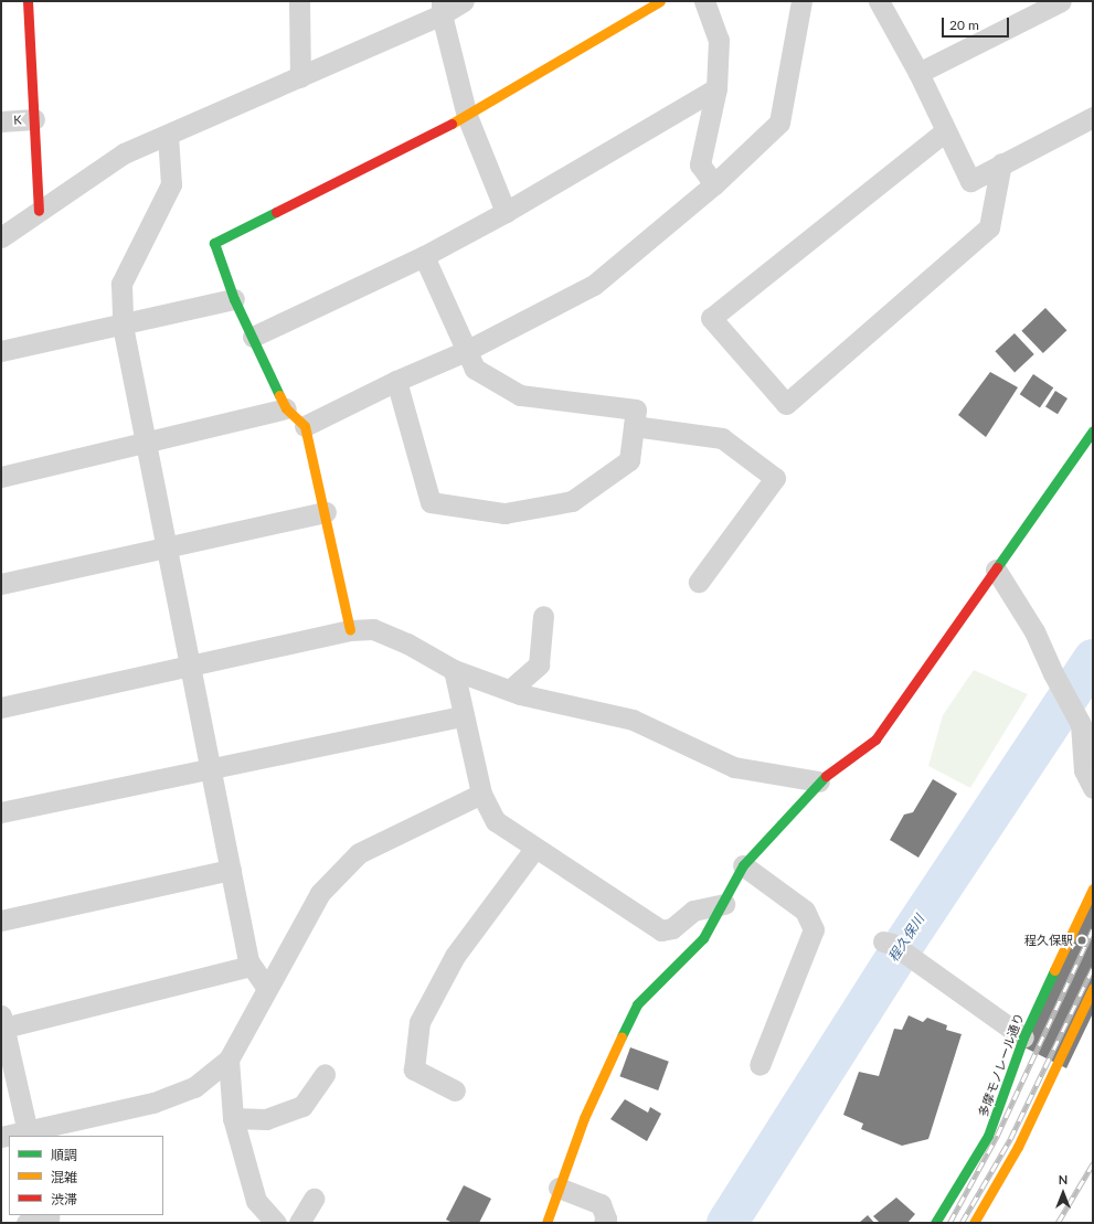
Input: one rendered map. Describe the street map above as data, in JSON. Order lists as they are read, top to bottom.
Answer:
{
  "streets": {
    "street": ["K", "多摩モノレール通り"]
  },
  "water": ["程久保川"],
  "places": ["程久保駅"],
  "legend": ["順調", "混雑", "渋滞"],
  "scale_bar": "20 m",
  "north": "top"
}
